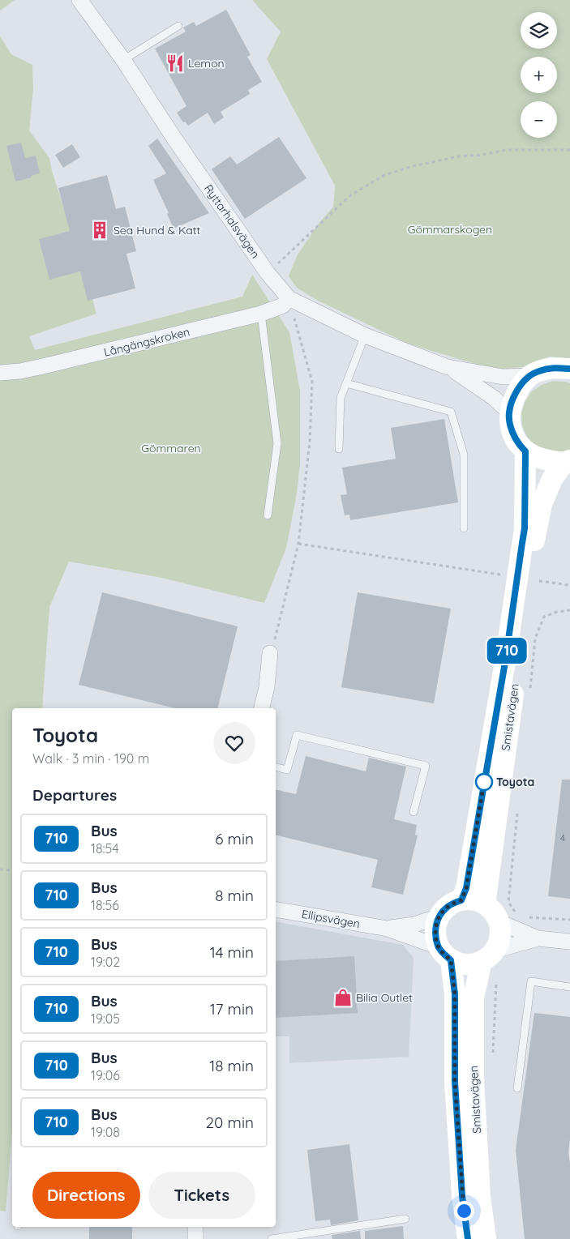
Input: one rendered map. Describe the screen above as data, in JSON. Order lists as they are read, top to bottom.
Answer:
{
  "streets": {
    "street": [
      "Ryttarhalsvägen",
      "Långängskroken",
      "Smistavägen",
      "Ellipsvägen"
    ]
  },
  "crossings": [
    ["Ryttarhalsvägen", "Långängskroken"],
    ["Smistavägen", "Ellipsvägen"]
  ],
  "parks": ["Gömmarskogen", "Gömmaren"],
  "places": {
    "restaurant": ["Lemon"],
    "building": ["Sea Hund & Katt"],
    "other": ["Toyota"],
    "shop": ["Bilia Outlet"]
  },
  "lines": ["bus line 710"],
  "house_numbers": ["4"],
  "page": {
    "on_map": "710",
    "map_buttons": ["+", "−"],
    "heading": [
      ["Toyota", "Walk · 3 min · 190 m"],
      "Departures"
    ],
    "list": [
      {
        "mark": "710",
        "name": "Bus",
        "note": "18:54",
        "value": "6 min"
      },
      {
        "mark": "710",
        "name": "Bus",
        "note": "18:56",
        "value": "8 min"
      },
      {
        "mark": "710",
        "name": "Bus",
        "note": "19:02",
        "value": "14 min"
      },
      {
        "mark": "710",
        "name": "Bus",
        "note": "19:05",
        "value": "17 min"
      },
      {
        "mark": "710",
        "name": "Bus",
        "note": "19:06",
        "value": "18 min"
      },
      {
        "mark": "710",
        "name": "Bus",
        "note": "19:08",
        "value": "20 min"
      }
    ],
    "buttons": ["Directions", "Tickets"]
  }
}
